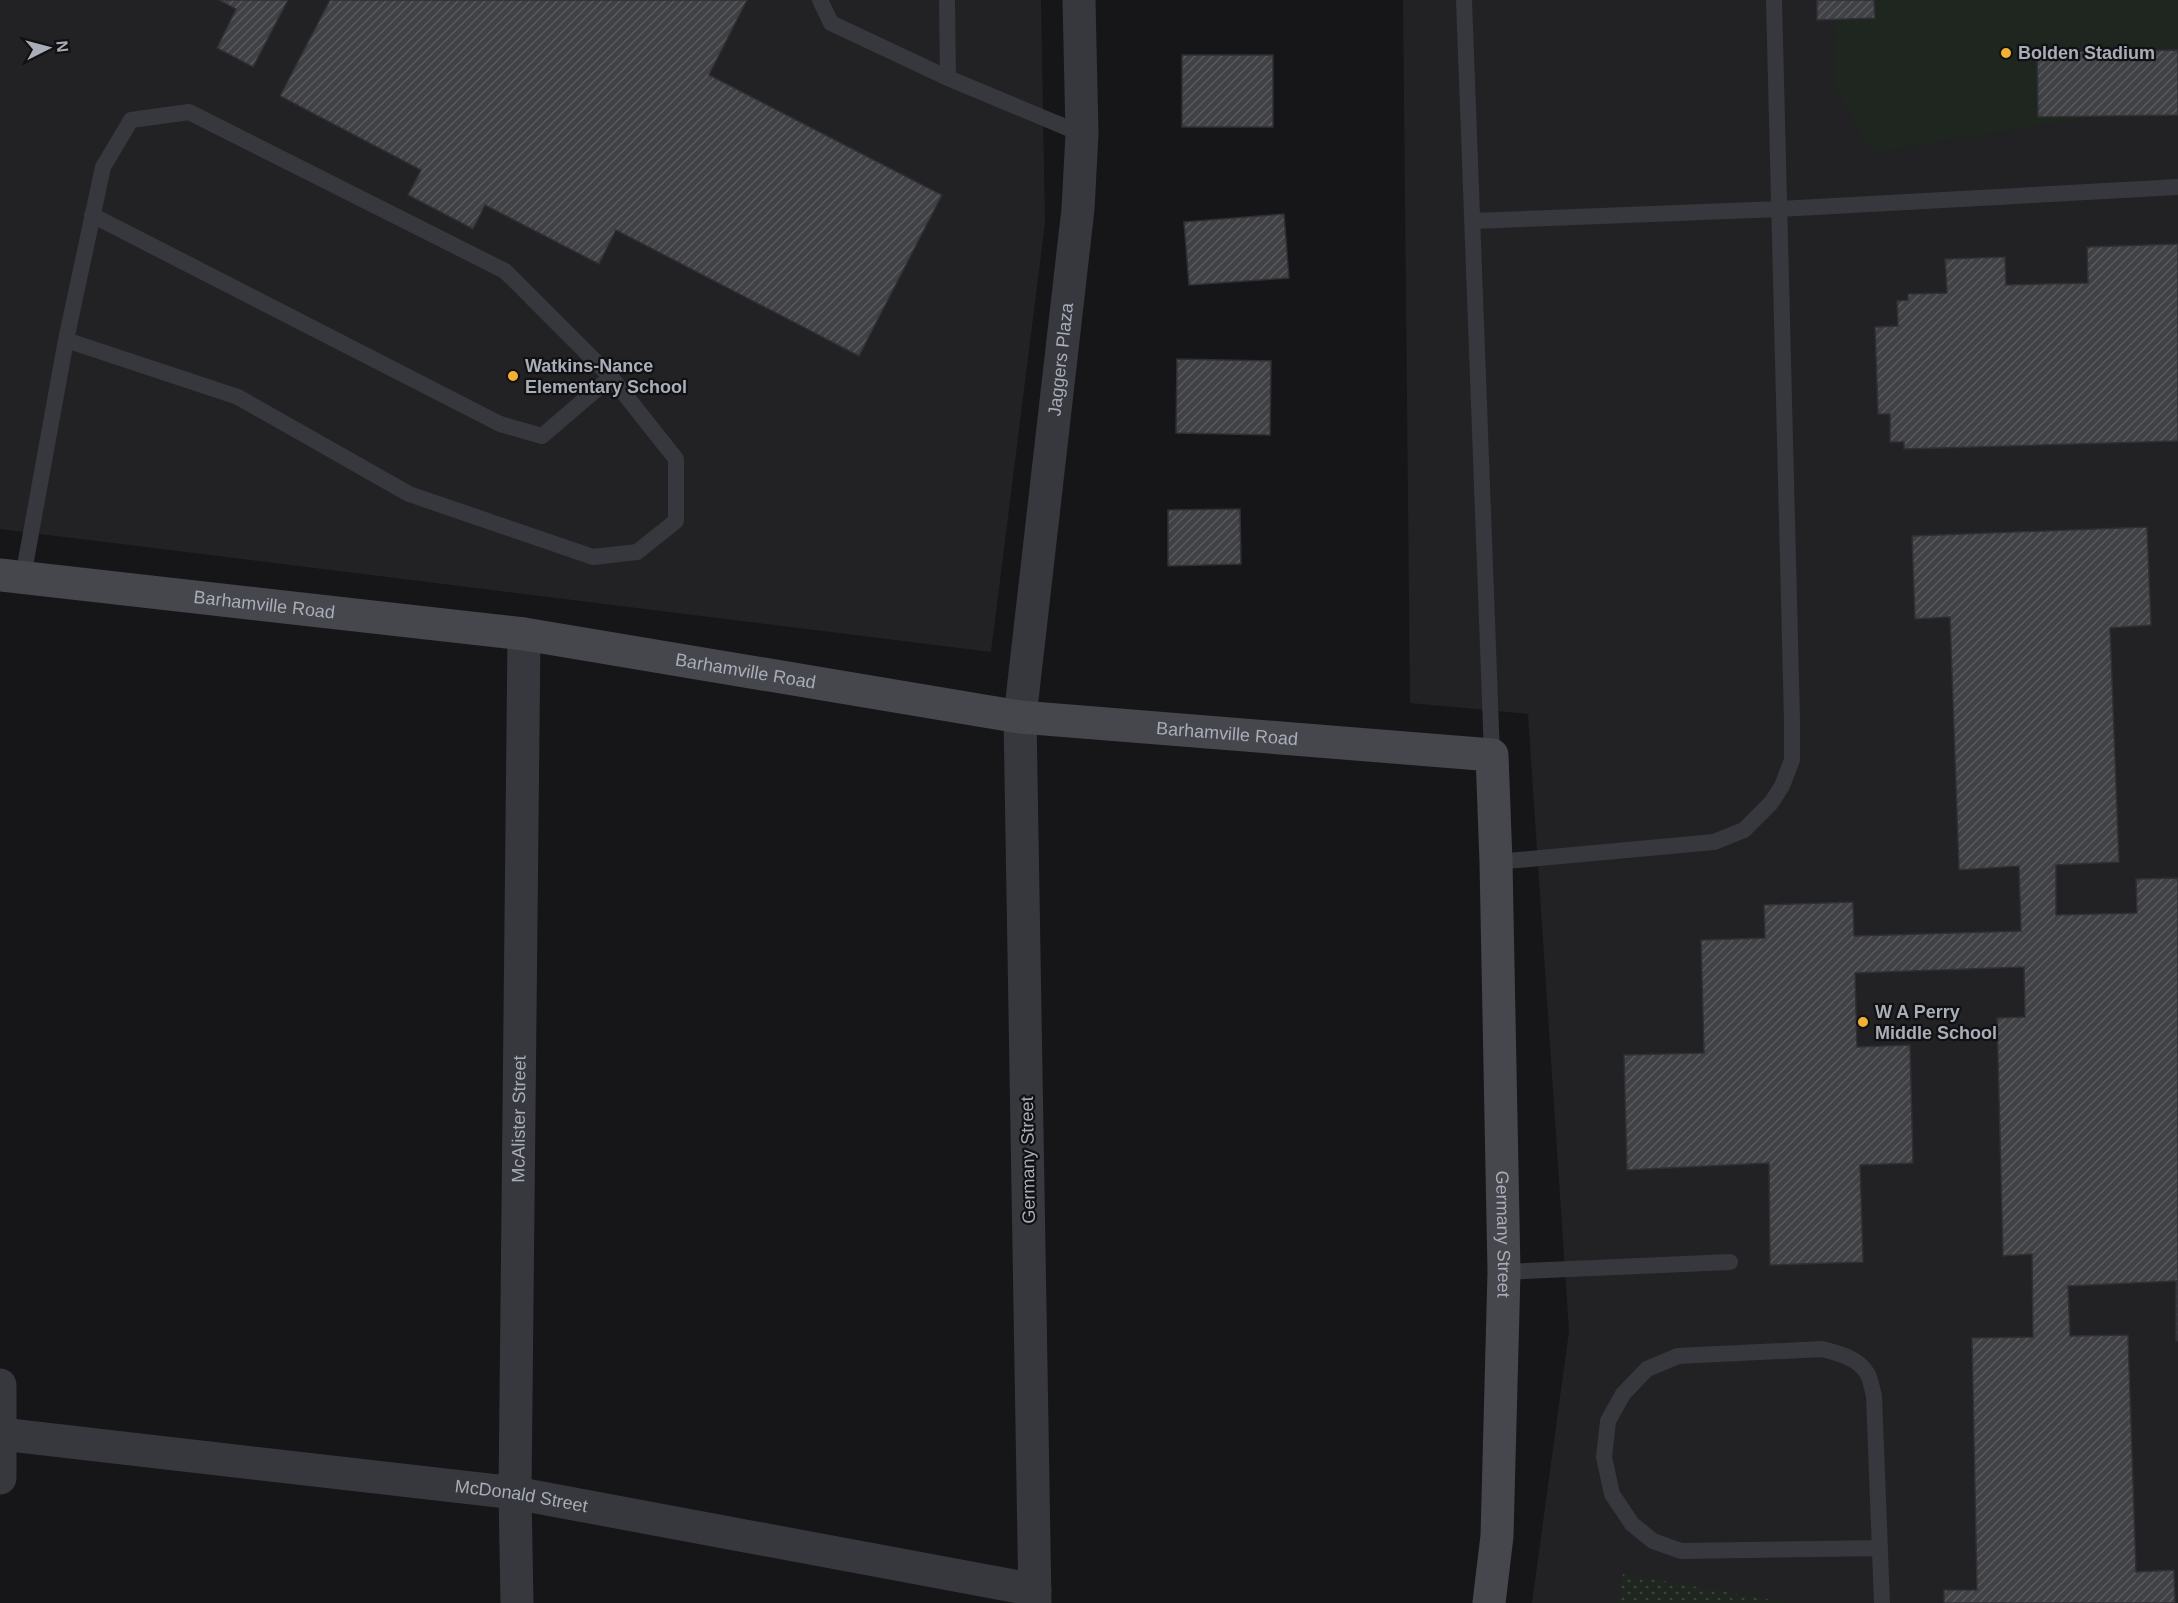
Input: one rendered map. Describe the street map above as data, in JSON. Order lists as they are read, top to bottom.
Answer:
{
  "streets": {
    "street": [
      "Jaggers Plaza",
      "Barhamville Road",
      "McAlister Street",
      "Germany Street",
      "McDonald Street"
    ]
  },
  "crossings": [
    ["Jaggers Plaza", "Barhamville Road"],
    ["Jaggers Plaza", "Germany Street"],
    ["Barhamville Road", "McAlister Street"],
    ["Barhamville Road", "Germany Street"],
    ["McAlister Street", "McDonald Street"],
    ["Germany Street", "McDonald Street"]
  ],
  "places": ["Bolden Stadium", "Watkins-Nance Elementary School", "W A Perry Middle School"],
  "north": "right"
}
